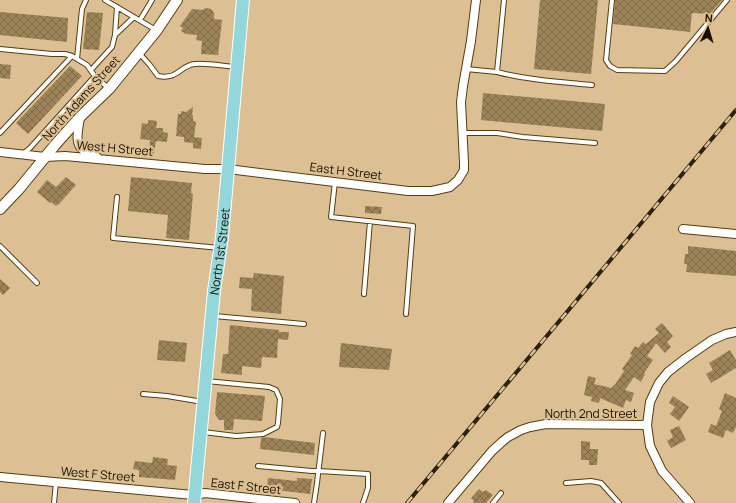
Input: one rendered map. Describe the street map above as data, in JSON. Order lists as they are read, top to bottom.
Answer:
{
  "streets": {
    "main road": ["North 1st Street"],
    "street": [
      "North Adams Street",
      "West H Street",
      "East H Street",
      "North 2nd Street",
      "West F Street",
      "East F Street"
    ]
  },
  "crossings": [
    ["North Adams Street", "West H Street"],
    ["West H Street", "East H Street"],
    ["West H Street", "North 1st Street"],
    ["East H Street", "North 1st Street"],
    ["North 1st Street", "West F Street"],
    ["North 1st Street", "East F Street"],
    ["West F Street", "East F Street"]
  ],
  "north": "top"
}
